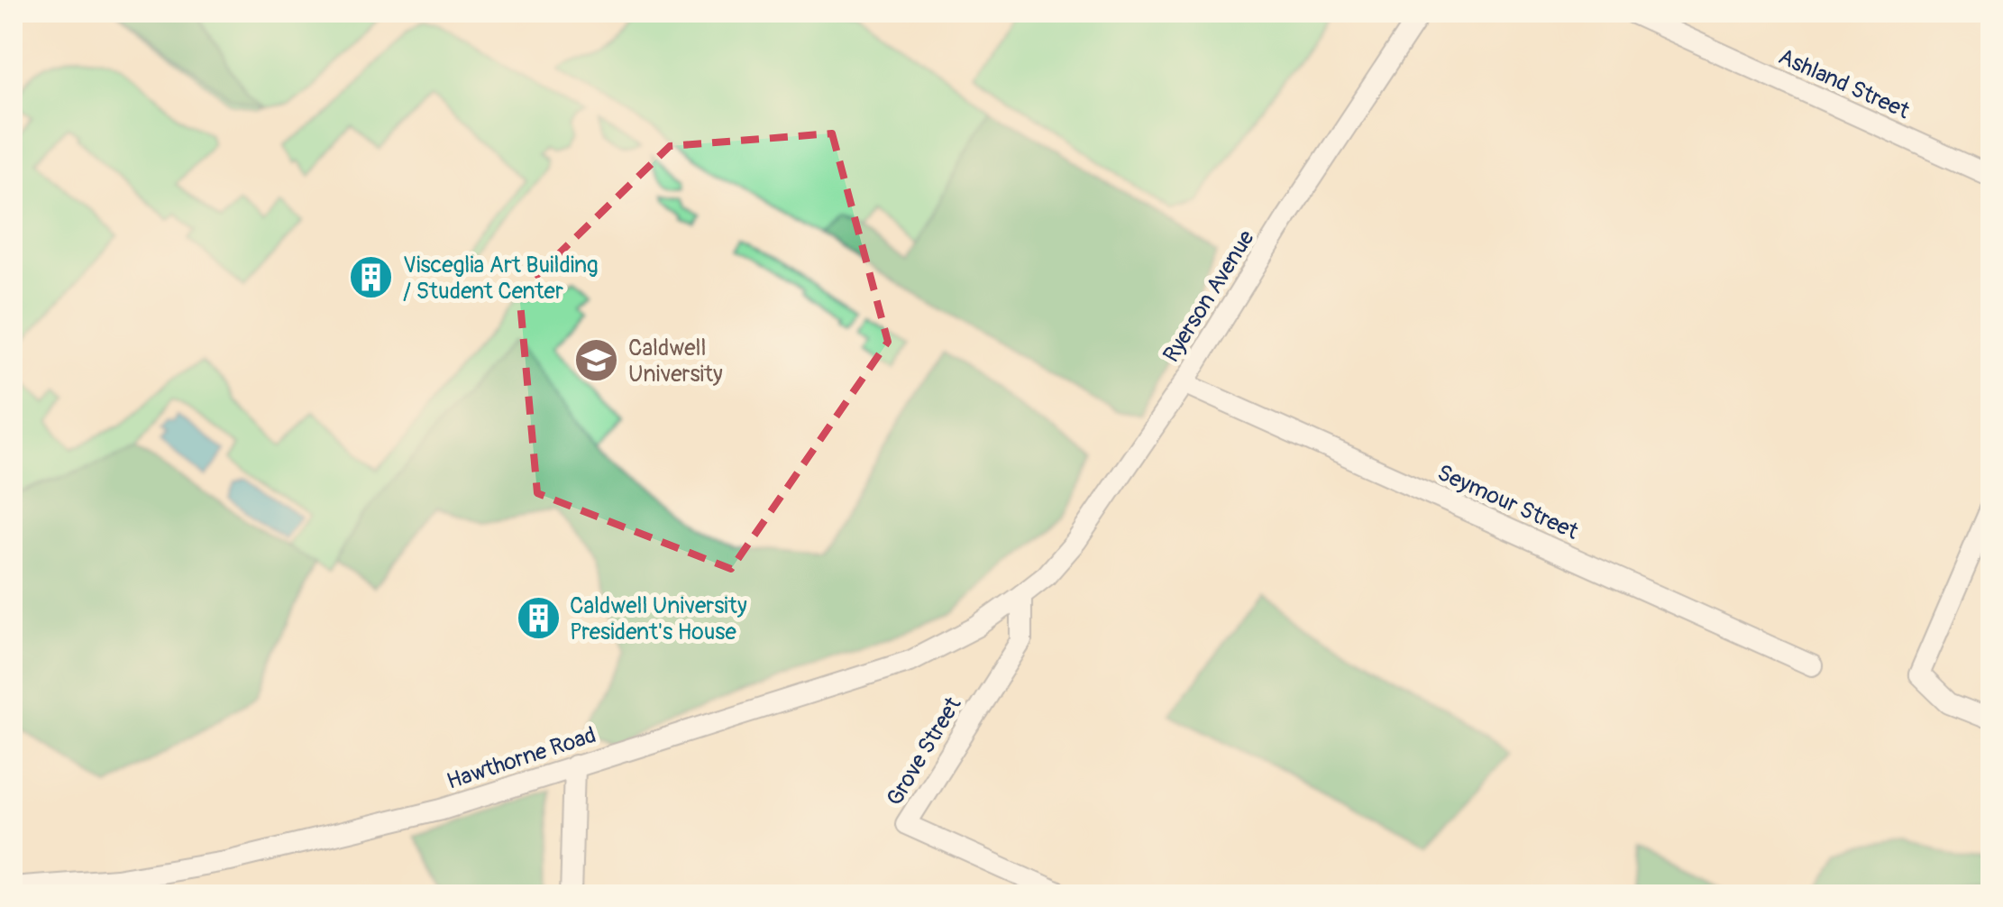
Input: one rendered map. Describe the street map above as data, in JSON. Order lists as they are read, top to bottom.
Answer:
{
  "streets": {
    "street": [
      "Ashland Street",
      "Ryerson Avenue",
      "Seymour Street",
      "Grove Street",
      "Hawthorne Road"
    ]
  },
  "crossings": [
    ["Ryerson Avenue", "Seymour Street"],
    ["Ryerson Avenue", "Grove Street"],
    ["Ryerson Avenue", "Hawthorne Road"],
    ["Grove Street", "Hawthorne Road"]
  ],
  "places": {
    "building": ["Visceglia Art Building / Student Center", "Caldwell University President's House"],
    "school or university": ["Caldwell University"]
  }
}
